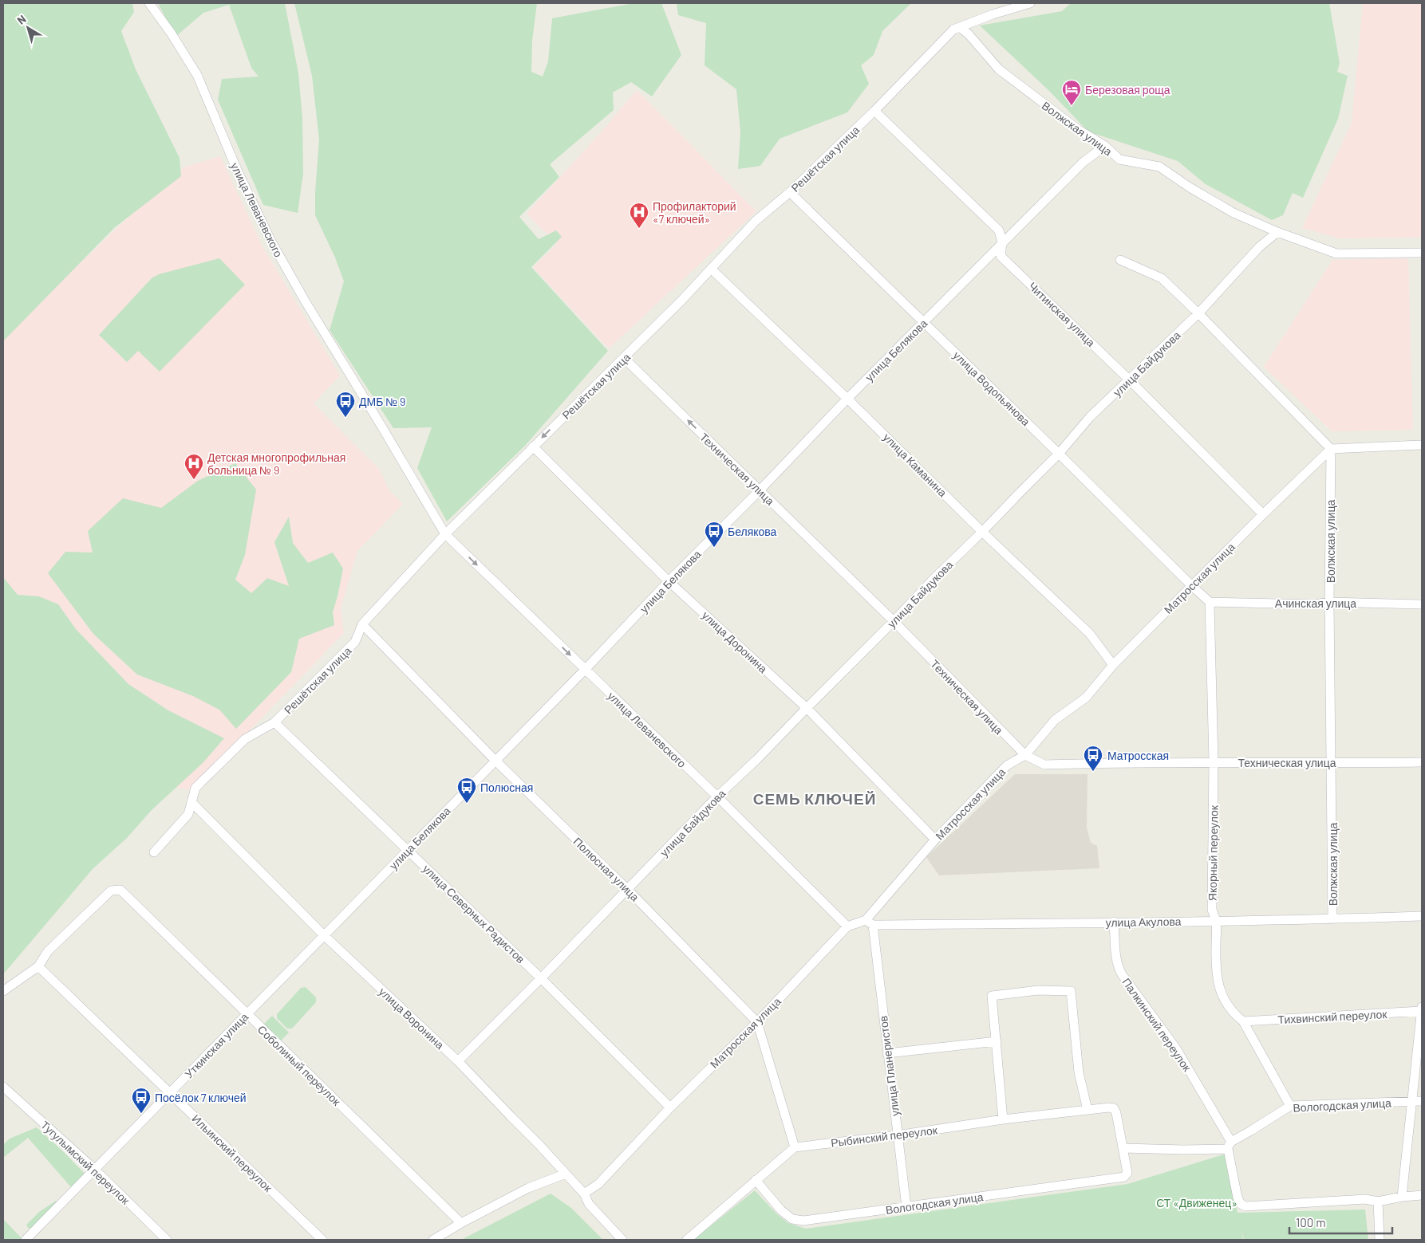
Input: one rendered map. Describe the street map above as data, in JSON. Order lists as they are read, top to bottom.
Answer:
{
  "streets": {
    "street": [
      "Волжская улица",
      "Решётская улица",
      "улица Леваневского",
      "Читинская улица",
      "улица Белякова",
      "улица Байдукова",
      "улица Водопьянова",
      "улица Каманина",
      "Техническая улица",
      "Матросская улица",
      "Ачинская улица",
      "улица Доронина",
      "Якорный переулок",
      "Полюсная улица",
      "улица Северных Радистов",
      "улица Акулова",
      "Тихвинский переулок",
      "улица Воронина",
      "Палкинский переулок",
      "Уткинская улица",
      "Соболиный переулок",
      "улица Планеристов",
      "Вологодская улица",
      "Рыбинский переулок",
      "Ильинский переулок",
      "Тугулымский переулок"
    ]
  },
  "crossings": [
    ["Волжская улица", "Решётская улица"],
    ["Волжская улица", "улица Белякова"],
    ["Волжская улица", "улица Байдукова"],
    ["Волжская улица", "Техническая улица"],
    ["Волжская улица", "Матросская улица"],
    ["Волжская улица", "Ачинская улица"],
    ["Волжская улица", "улица Акулова"],
    ["Решётская улица", "улица Леваневского"],
    ["Решётская улица", "Читинская улица"],
    ["Решётская улица", "улица Водопьянова"],
    ["Решётская улица", "улица Каманина"],
    ["Решётская улица", "Техническая улица"],
    ["Решётская улица", "улица Доронина"],
    ["Решётская улица", "Полюсная улица"],
    ["Решётская улица", "улица Северных Радистов"],
    ["Решётская улица", "улица Воронина"],
    ["улица Леваневского", "улица Белякова"],
    ["улица Леваневского", "улица Байдукова"],
    ["улица Леваневского", "Матросская улица"],
    ["Читинская улица", "улица Белякова"],
    ["Читинская улица", "улица Байдукова"],
    ["Читинская улица", "Матросская улица"],
    ["улица Белякова", "улица Водопьянова"],
    ["улица Белякова", "улица Каманина"],
    ["улица Белякова", "Техническая улица"],
    ["улица Белякова", "улица Доронина"],
    ["улица Белякова", "Полюсная улица"],
    ["улица Белякова", "улица Северных Радистов"],
    ["улица Белякова", "улица Воронина"],
    ["улица Белякова", "Уткинская улица"],
    ["улица Байдукова", "улица Водопьянова"],
    ["улица Байдукова", "улица Каманина"],
    ["улица Байдукова", "Техническая улица"],
    ["улица Байдукова", "улица Доронина"],
    ["улица Байдукова", "Полюсная улица"],
    ["улица Байдукова", "улица Северных Радистов"],
    ["улица Байдукова", "улица Воронина"],
    ["улица Водопьянова", "Матросская улица"],
    ["улица Каманина", "Матросская улица"],
    ["Техническая улица", "Матросская улица"],
    ["Техническая улица", "Якорный переулок"],
    ["Матросская улица", "улица Доронина"],
    ["Матросская улица", "Полюсная улица"],
    ["Матросская улица", "улица Северных Радистов"],
    ["Матросская улица", "улица Акулова"],
    ["Матросская улица", "улица Воронина"],
    ["Матросская улица", "улица Планеристов"],
    ["Ачинская улица", "Якорный переулок"],
    ["Якорный переулок", "улица Акулова"],
    ["Якорный переулок", "Тихвинский переулок"],
    ["Якорный переулок", "Вологодская улица"],
    ["Полюсная улица", "Рыбинский переулок"],
    ["улица Акулова", "Палкинский переулок"],
    ["улица Акулова", "улица Планеристов"],
    ["улица Воронина", "Уткинская улица"],
    ["Палкинский переулок", "Вологодская улица"],
    ["Уткинская улица", "Соболиный переулок"],
    ["Уткинская улица", "Ильинский переулок"],
    ["Уткинская улица", "Тугулымский переулок"],
    ["Соболиный переулок", "Ильинский переулок"],
    ["улица Планеристов", "Вологодская улица"],
    ["улица Планеристов", "Рыбинский переулок"],
    ["Вологодская улица", "Рыбинский переулок"]
  ],
  "districts": ["СЕМЬ КЛЮЧЕЙ"],
  "parks": ["СТ «Движенец»"],
  "places": {
    "hotel": ["Березовая роща"],
    "hospital": ["Профилакторий «7 ключей»", "Детская многопрофильная больница № 9"],
    "bus stop": [
      "ДМБ № 9",
      "Белякова",
      "Матросская",
      "Полюсная",
      "Посёлок 7 ключей"
    ]
  },
  "scale_bar": "100 m",
  "north": "top left"
}
